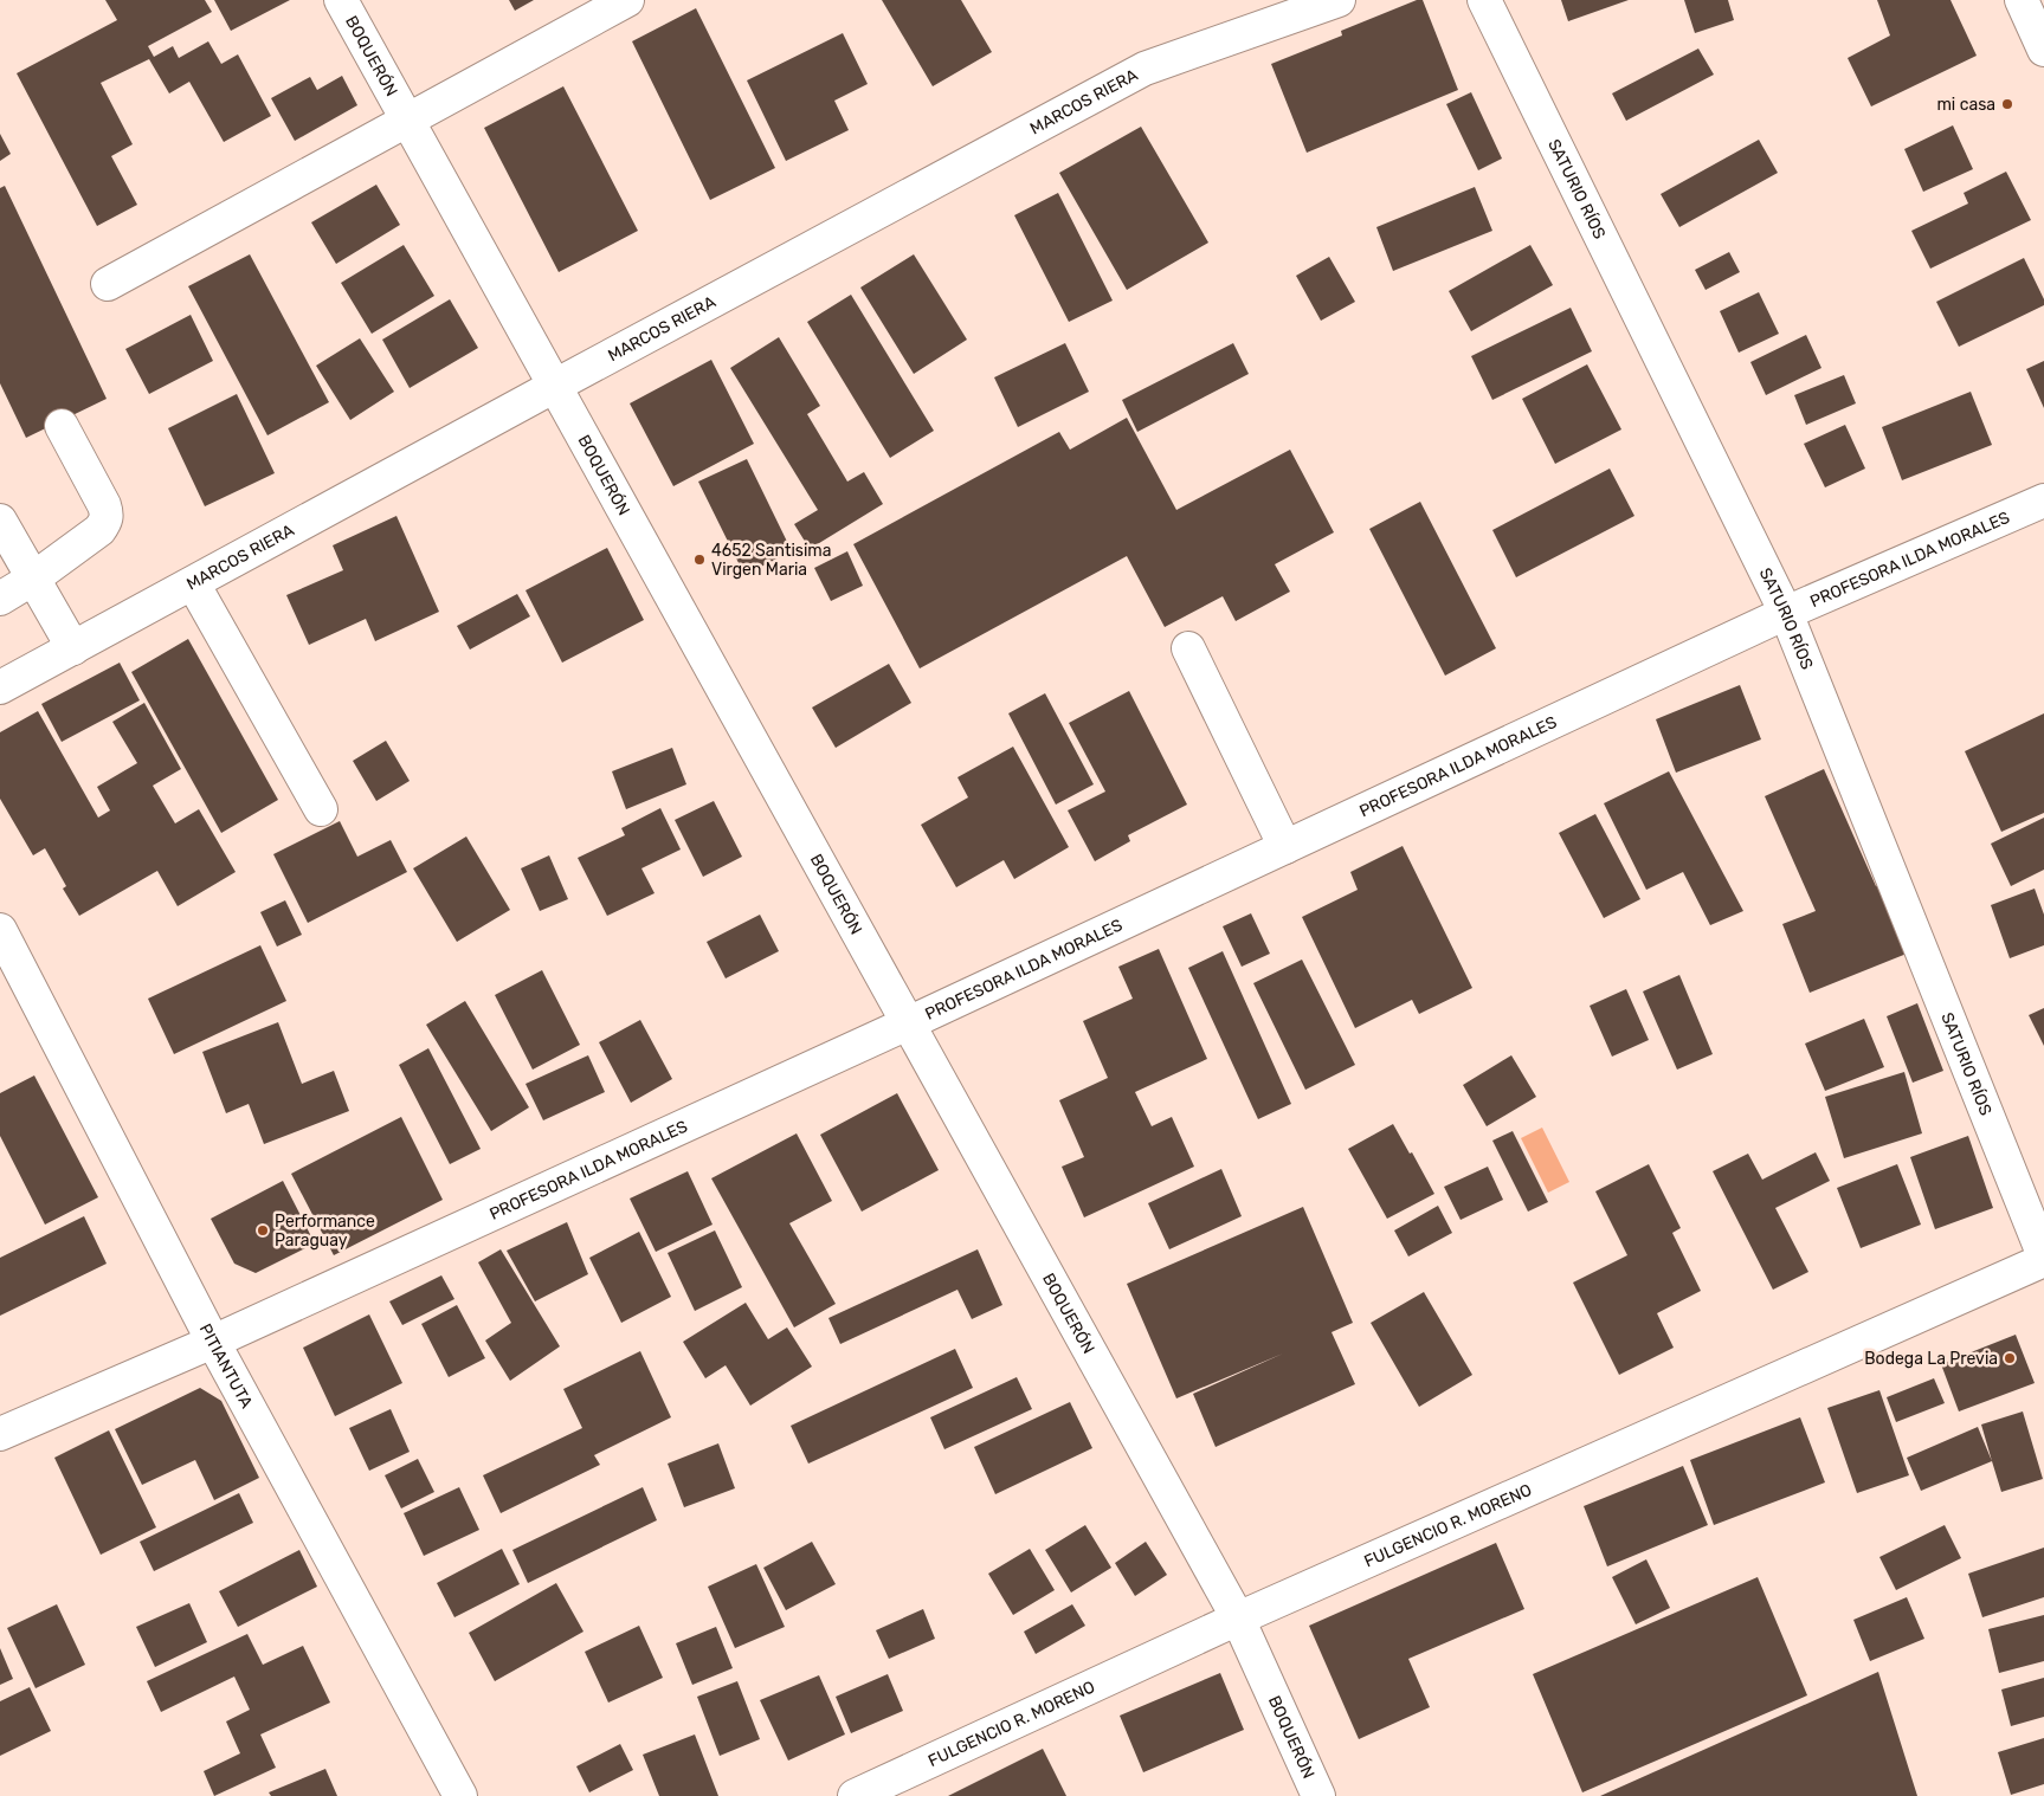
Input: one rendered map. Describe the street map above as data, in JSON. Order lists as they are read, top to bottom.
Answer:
{
  "streets": {
    "street": [
      "BOQUERÓN",
      "MARCOS RIERA",
      "SATURIO RÍOS",
      "PROFESORA ILDA MORALES",
      "PITIANTUTA",
      "FULGENCIO R. MORENO"
    ]
  },
  "crossings": [
    ["BOQUERÓN", "MARCOS RIERA"],
    ["BOQUERÓN", "PROFESORA ILDA MORALES"],
    ["BOQUERÓN", "FULGENCIO R. MORENO"],
    ["SATURIO RÍOS", "PROFESORA ILDA MORALES"],
    ["SATURIO RÍOS", "FULGENCIO R. MORENO"],
    ["PROFESORA ILDA MORALES", "PITIANTUTA"]
  ],
  "places": [
    "mi casa",
    "4652 Santisima Virgen Maria",
    "Performance Paraguay",
    "Bodega La Previa"
  ]
}
